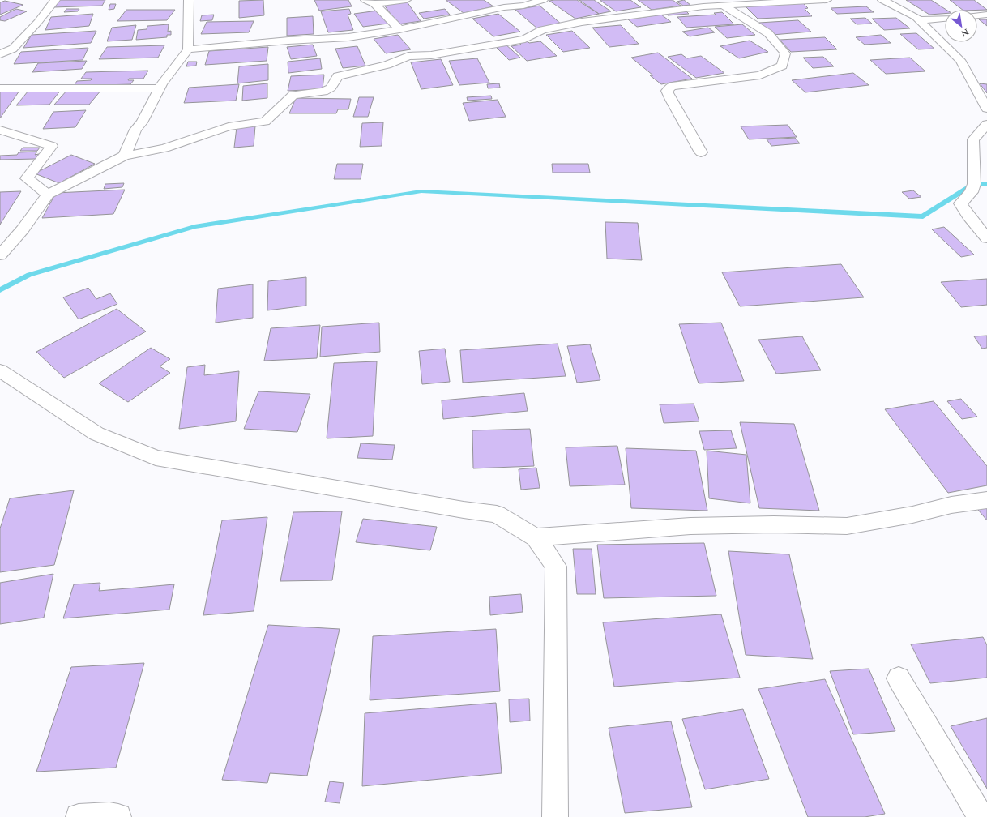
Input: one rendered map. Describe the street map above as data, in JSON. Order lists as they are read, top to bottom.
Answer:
{
  "north": "bottom right"
}
